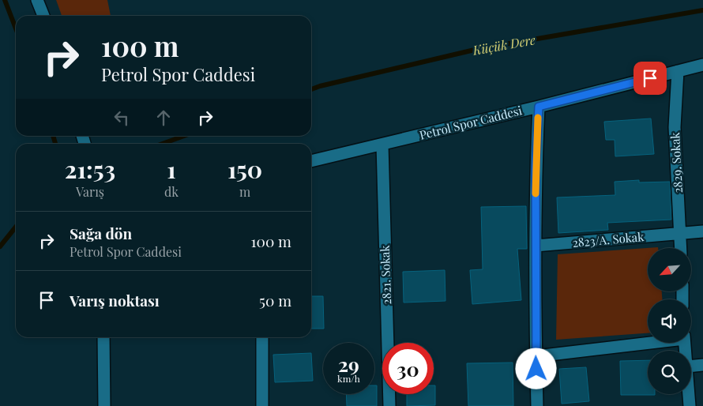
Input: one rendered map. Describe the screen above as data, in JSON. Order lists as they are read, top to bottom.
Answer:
{
  "streets": {
    "street": [
      "Petrol Spor Caddesi",
      "2829. Sokak",
      "2823/A. Sokak",
      "2821. Sokak"
    ]
  },
  "crossings": [
    ["Petrol Spor Caddesi", "2829. Sokak"],
    ["Petrol Spor Caddesi", "2821. Sokak"],
    ["2829. Sokak", "2823/A. Sokak"]
  ],
  "water": ["Küçük Dere"],
  "north": "bottom left",
  "page": {
    "turn": ["100 m", "Petrol Spor Caddesi"],
    "eta": [
      "21:53",
      "Varış",
      "1",
      "dk",
      "150",
      "m"
    ],
    "list": [
      {
        "name": "Sağa dön",
        "note": "Petrol Spor Caddesi",
        "value": "100 m"
      },
      {
        "name": "Varış noktası",
        "value": "50 m"
      }
    ],
    "speed": "29 km/h",
    "limit": "30"
  }
}
